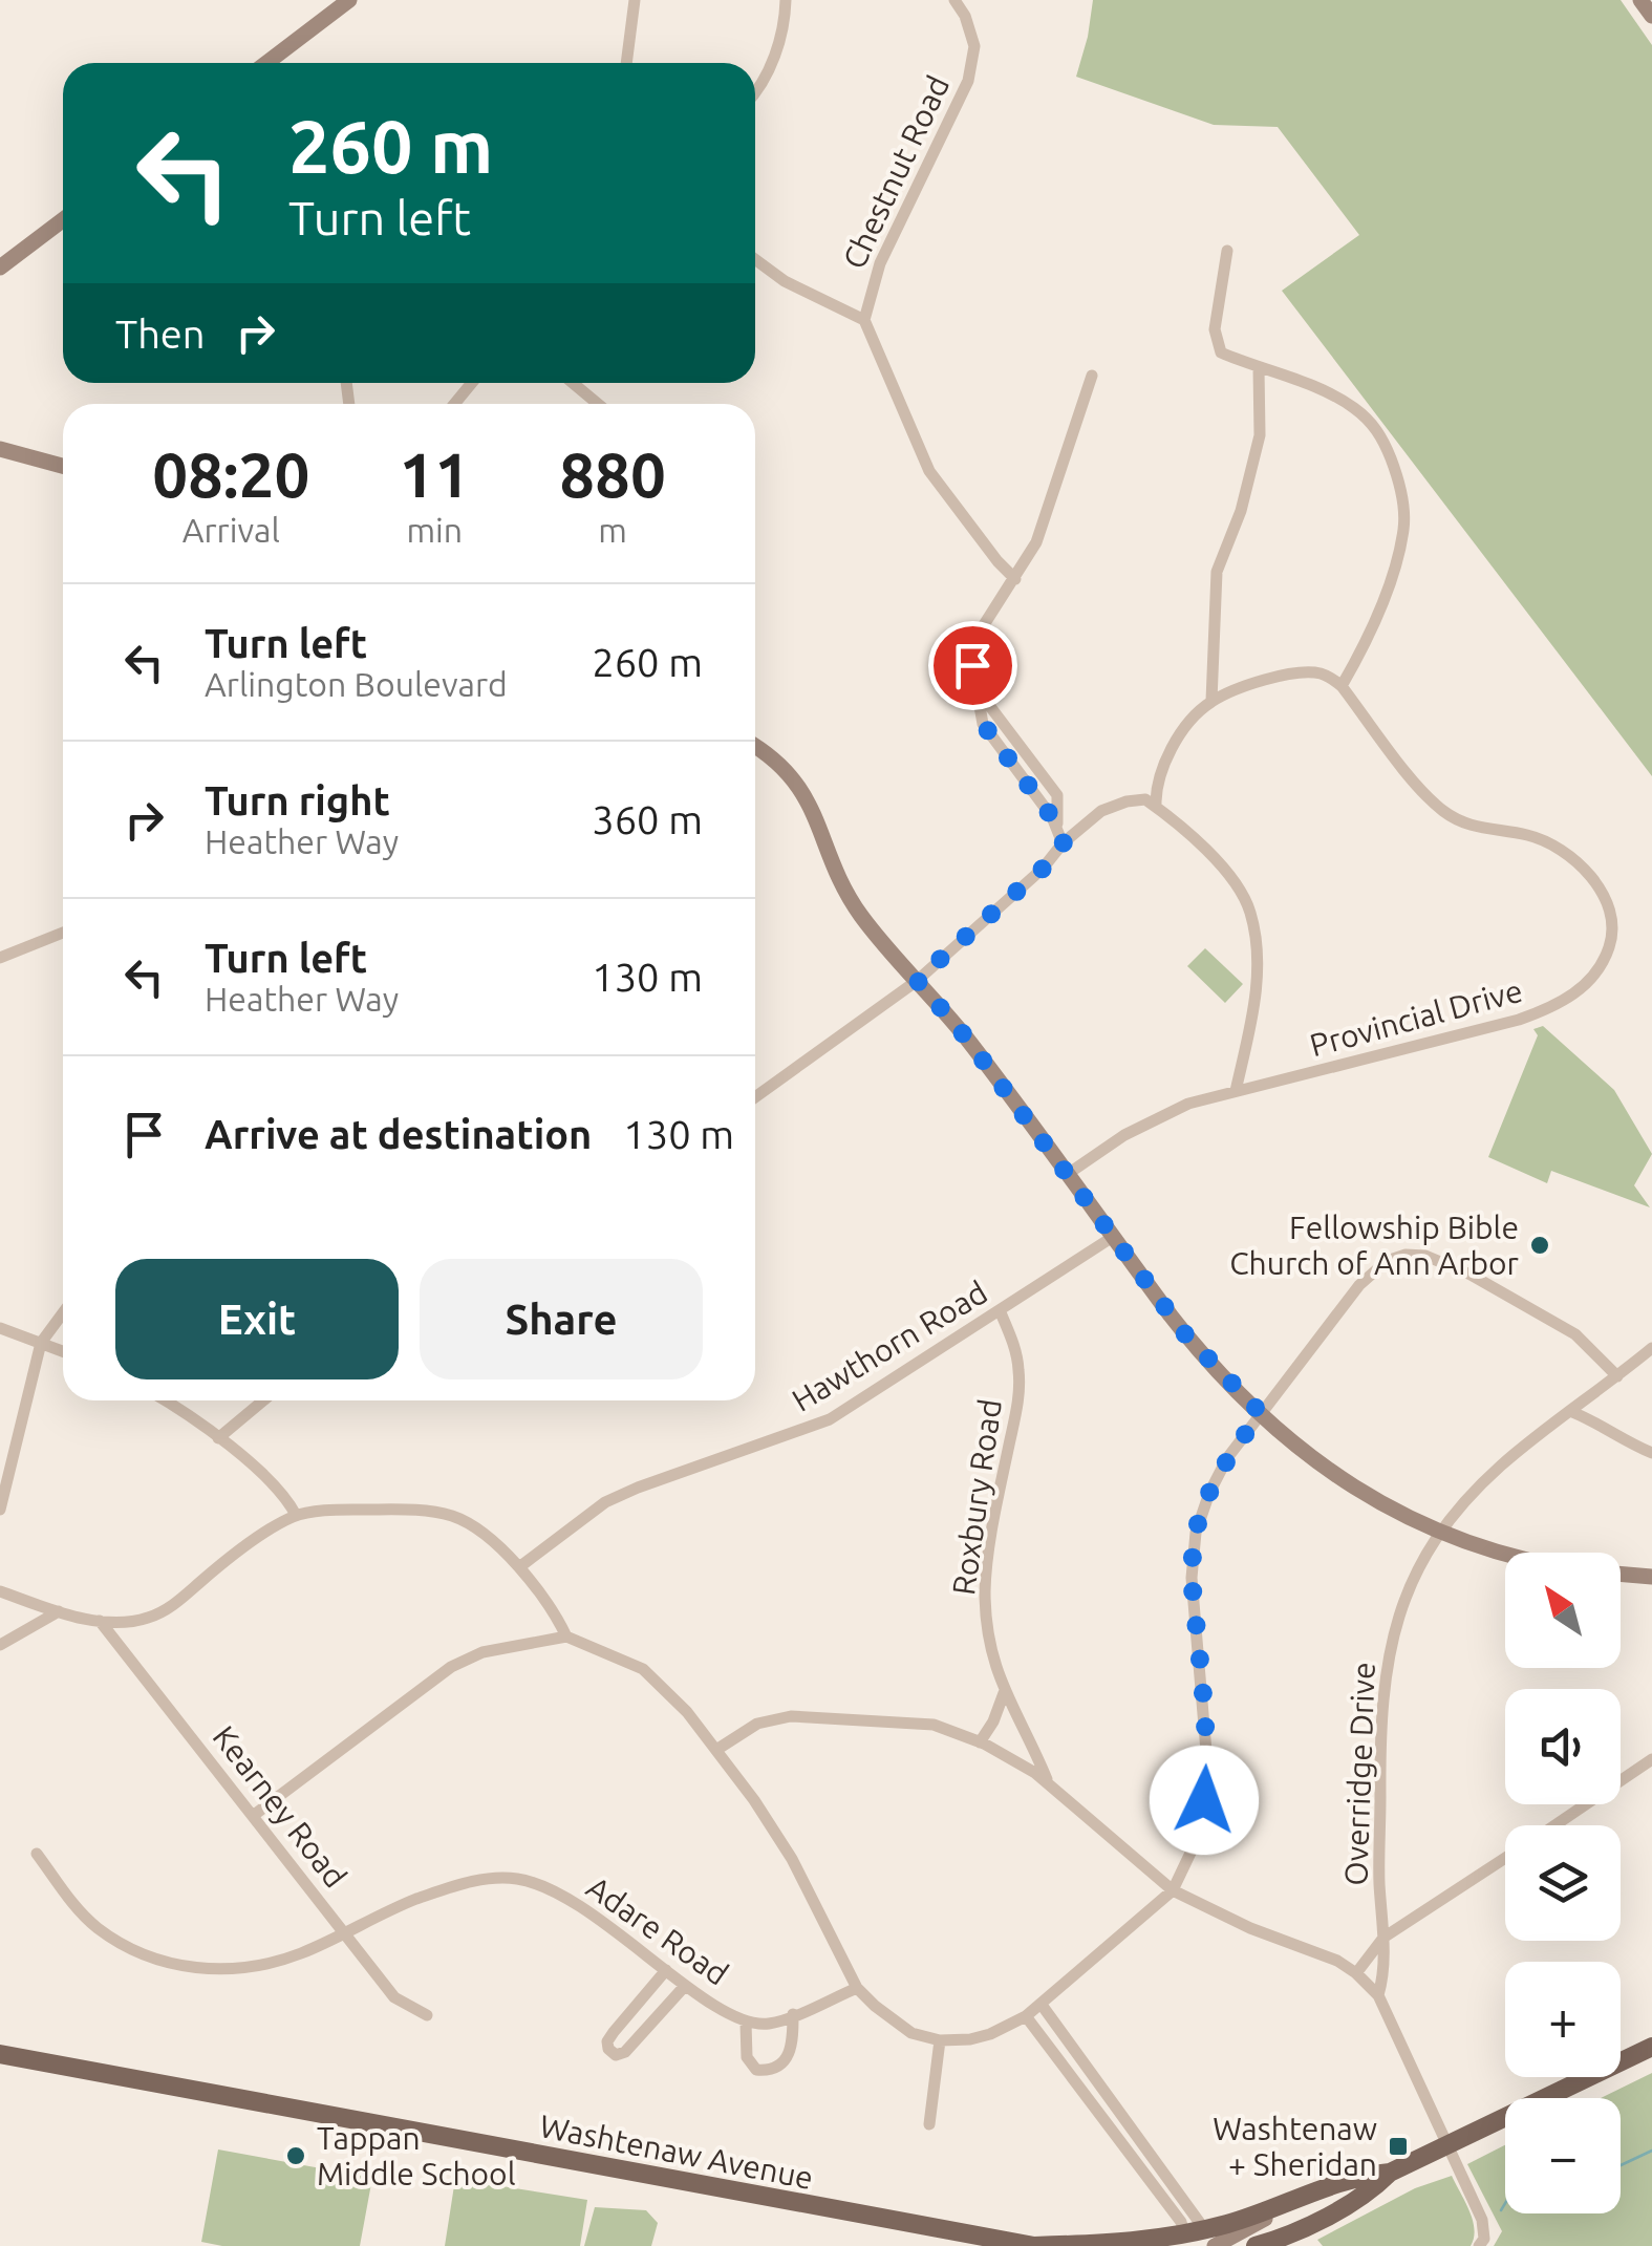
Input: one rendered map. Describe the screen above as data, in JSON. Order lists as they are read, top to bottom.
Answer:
{
  "streets": {
    "main road": ["Washtenaw Avenue"],
    "street": [
      "Chestnut Road",
      "Provincial Drive",
      "Hawthorn Road",
      "Roxbury Road",
      "Overridge Drive",
      "Kearney Road",
      "Adare Road"
    ]
  },
  "crossings": [
    ["Hawthorn Road", "Roxbury Road"],
    ["Kearney Road", "Adare Road"]
  ],
  "places": {
    "other": ["Fellowship Bible Church of Ann Arbor", "Tappan Middle School"],
    "transit": ["Washtenaw + Sheridan"]
  },
  "north": "top left",
  "page": {
    "turn": ["260 m", "Turn left"],
    "then": "Then",
    "eta": [
      "08:20",
      "Arrival",
      "11",
      "min",
      "880",
      "m"
    ],
    "list": [
      {
        "name": "Turn left",
        "note": "Arlington Boulevard",
        "value": "260 m"
      },
      {
        "name": "Turn right",
        "note": "Heather Way",
        "value": "360 m"
      },
      {
        "name": "Turn left",
        "note": "Heather Way",
        "value": "130 m"
      },
      {
        "name": "Arrive at destination",
        "value": "130 m"
      }
    ],
    "buttons": ["Exit", "Share"],
    "map_buttons": ["+", "−"]
  }
}
